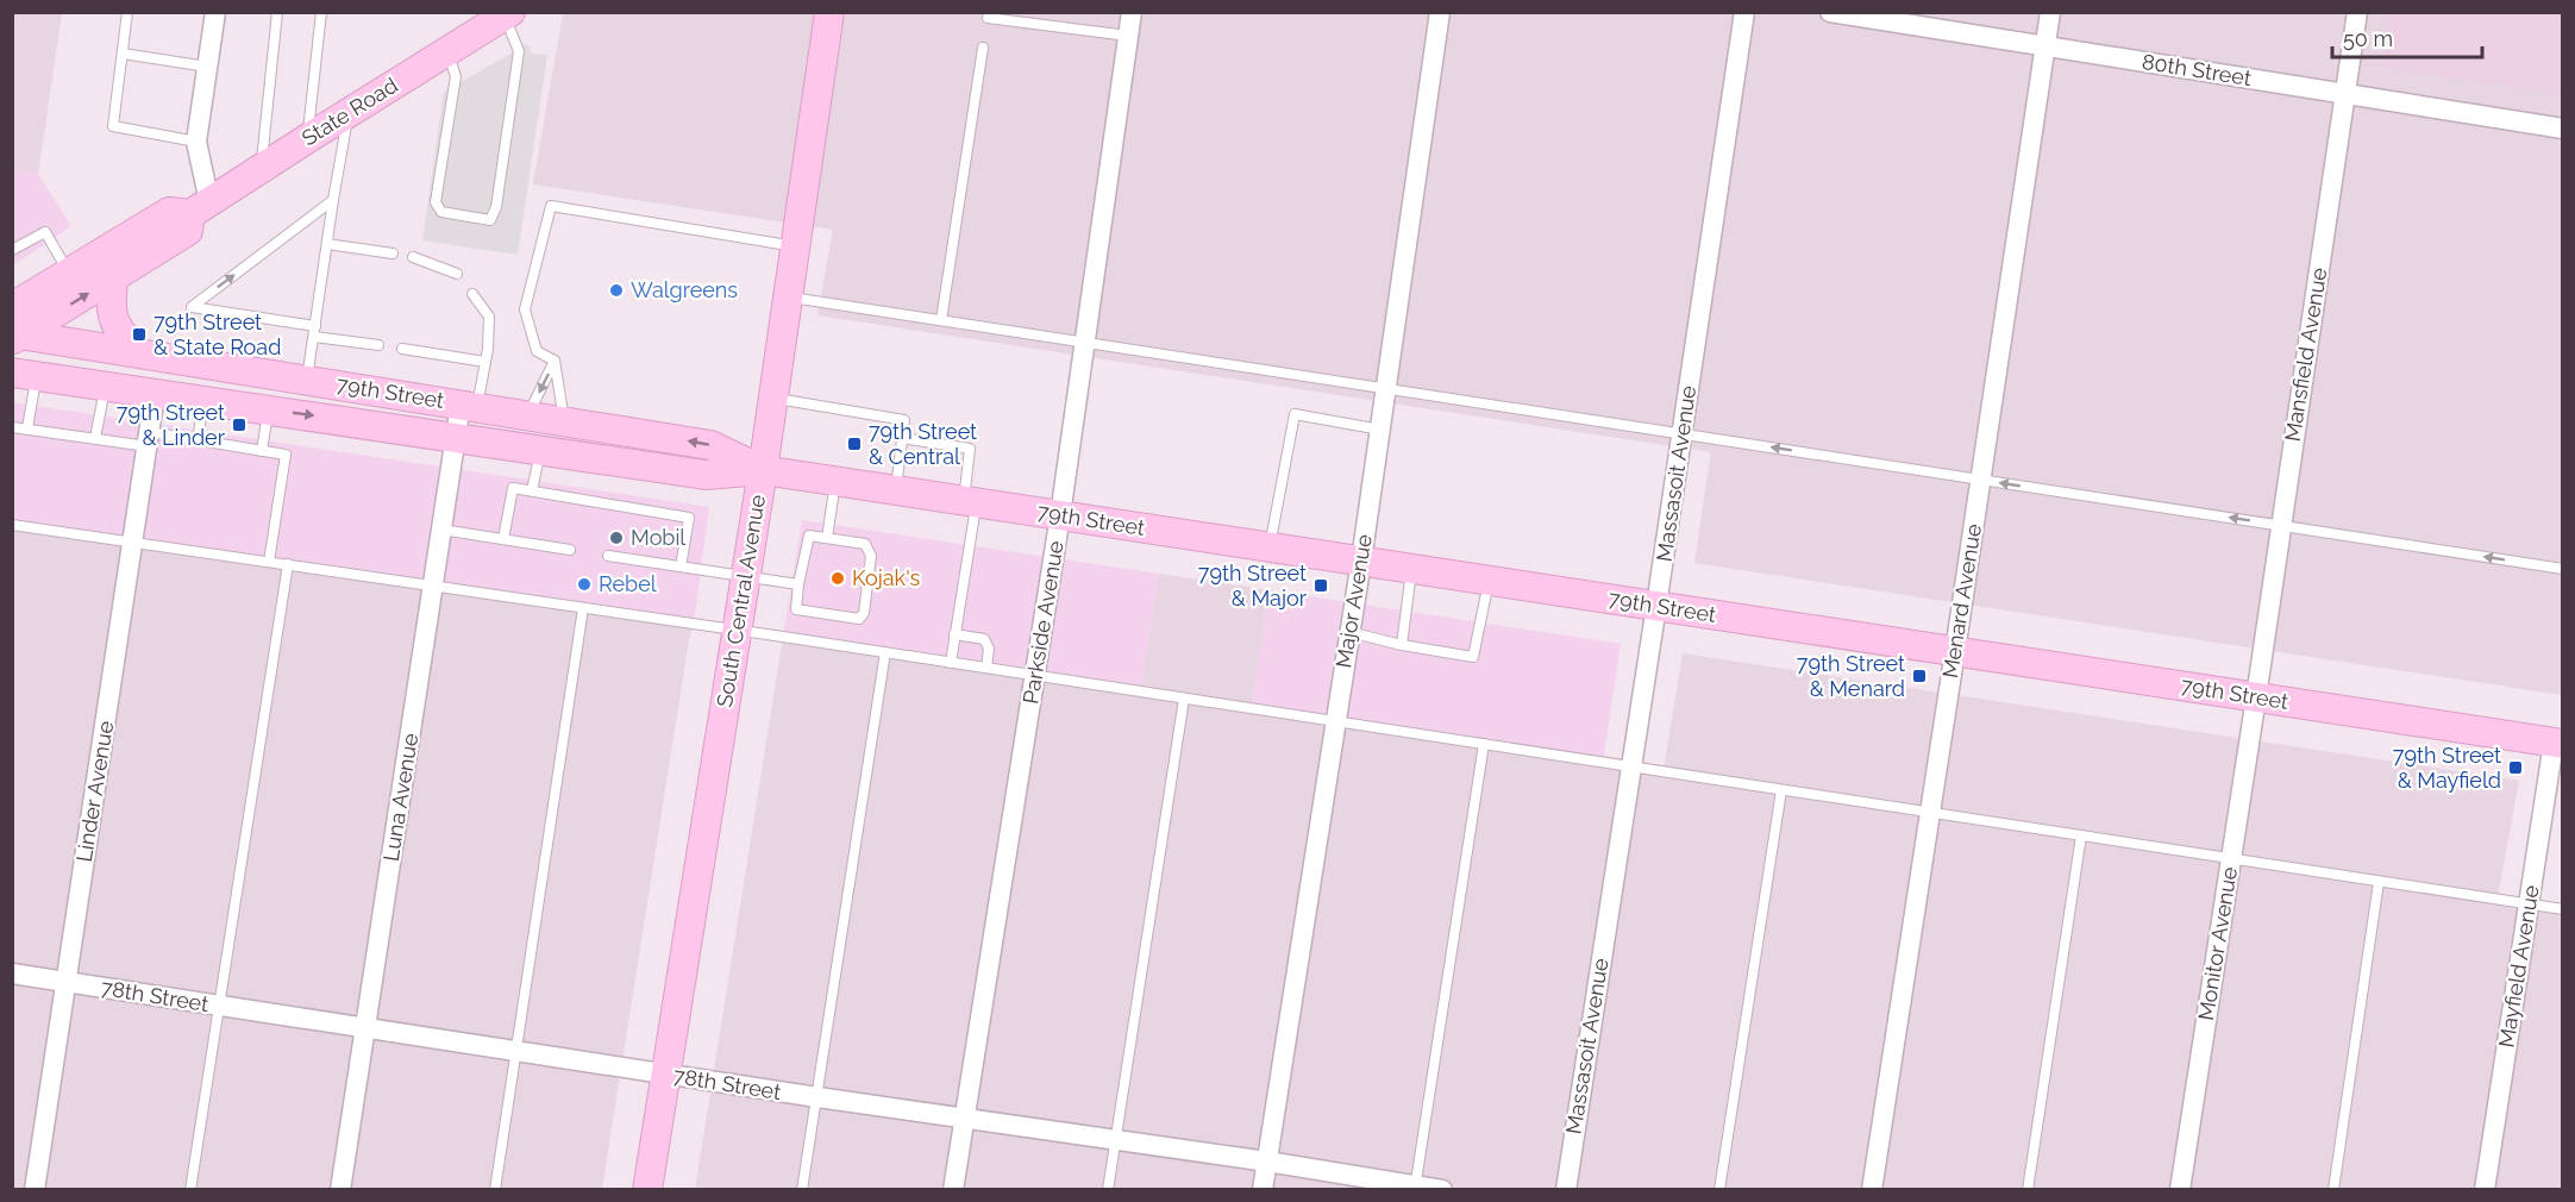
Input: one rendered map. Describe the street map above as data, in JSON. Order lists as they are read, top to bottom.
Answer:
{
  "streets": {
    "main road": ["State Road", "79th Street", "South Central Avenue"],
    "street": [
      "80th Street",
      "Mansfield Avenue",
      "Massasoit Avenue",
      "Major Avenue",
      "Menard Avenue",
      "Parkside Avenue",
      "Linder Avenue",
      "Luna Avenue",
      "Monitor Avenue",
      "Mayfield Avenue",
      "78th Street"
    ]
  },
  "crossings": [
    ["80th Street", "Mansfield Avenue"],
    ["80th Street", "Menard Avenue"],
    ["State Road", "79th Street"],
    ["Mansfield Avenue", "79th Street"],
    ["Mansfield Avenue", "Monitor Avenue"],
    ["79th Street", "Massasoit Avenue"],
    ["79th Street", "South Central Avenue"],
    ["79th Street", "Major Avenue"],
    ["79th Street", "Menard Avenue"],
    ["79th Street", "Parkside Avenue"],
    ["79th Street", "Linder Avenue"],
    ["79th Street", "Luna Avenue"],
    ["79th Street", "Monitor Avenue"],
    ["79th Street", "Mayfield Avenue"],
    ["South Central Avenue", "78th Street"],
    ["Major Avenue", "78th Street"],
    ["Parkside Avenue", "78th Street"],
    ["Linder Avenue", "78th Street"],
    ["Luna Avenue", "78th Street"]
  ],
  "places": {
    "other": [
      "Walgreens",
      "Mobil",
      "Kojak's",
      "Rebel"
    ],
    "transit": [
      "79th Street & State Road",
      "79th Street & Linder",
      "79th Street & Central",
      "79th Street & Major",
      "79th Street & Menard",
      "79th Street & Mayfield"
    ]
  },
  "scale_bar": "50 m"
}
